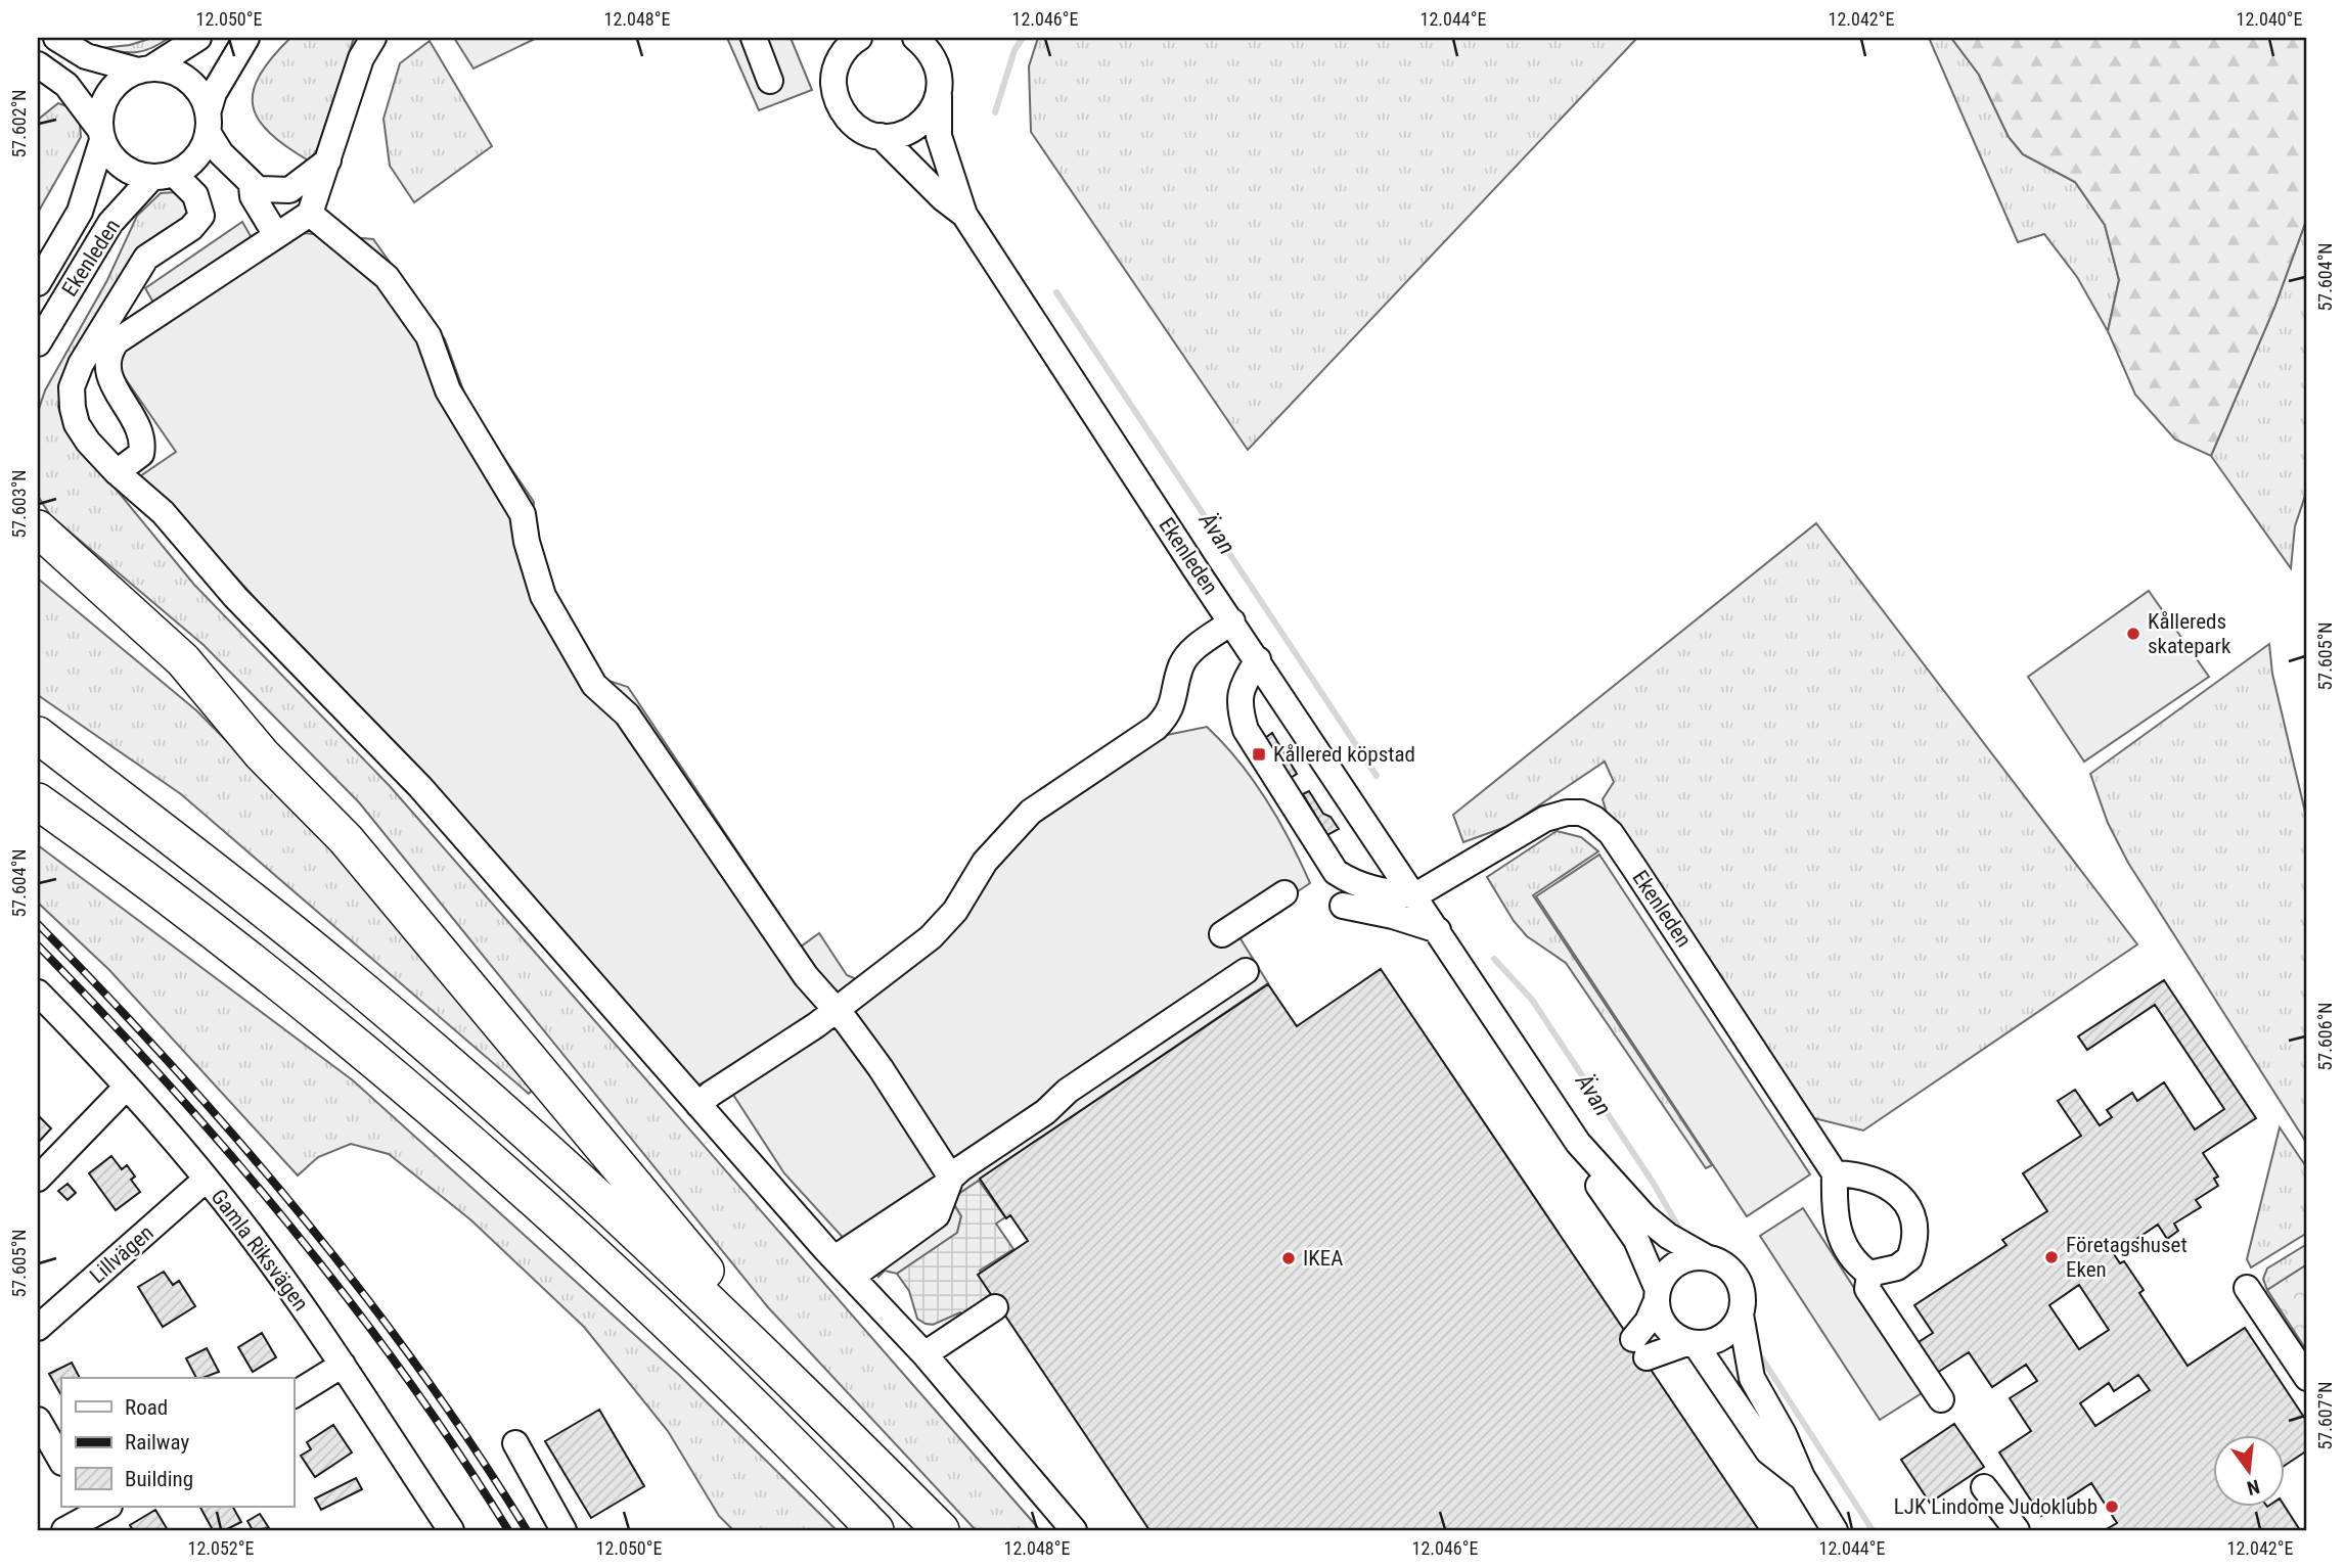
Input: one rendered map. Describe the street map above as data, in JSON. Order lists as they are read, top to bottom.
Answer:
{
  "streets": {
    "street": ["Ekenleden", "Gamla Riksvägen", "Lillvägen"]
  },
  "crossings": [
    ["Gamla Riksvägen", "Lillvägen"]
  ],
  "water": ["Ävan"],
  "places": {
    "other": [
      "Kållereds skatepark",
      "Företagshuset Eken",
      "IKEA",
      "LJK Lindome Judoklubb"
    ],
    "transit": ["Kållered köpstad"]
  },
  "legend": ["Road", "Railway", "Building"],
  "north": "bottom",
  "coordinates": [
    "12.050°E",
    "12.048°E",
    "12.046°E",
    "12.044°E",
    "12.042°E",
    "12.040°E",
    "57.602°N",
    "57.604°N",
    "57.603°N",
    "57.605°N",
    "57.606°N",
    "57.607°N",
    "12.052°E"
  ]
}
